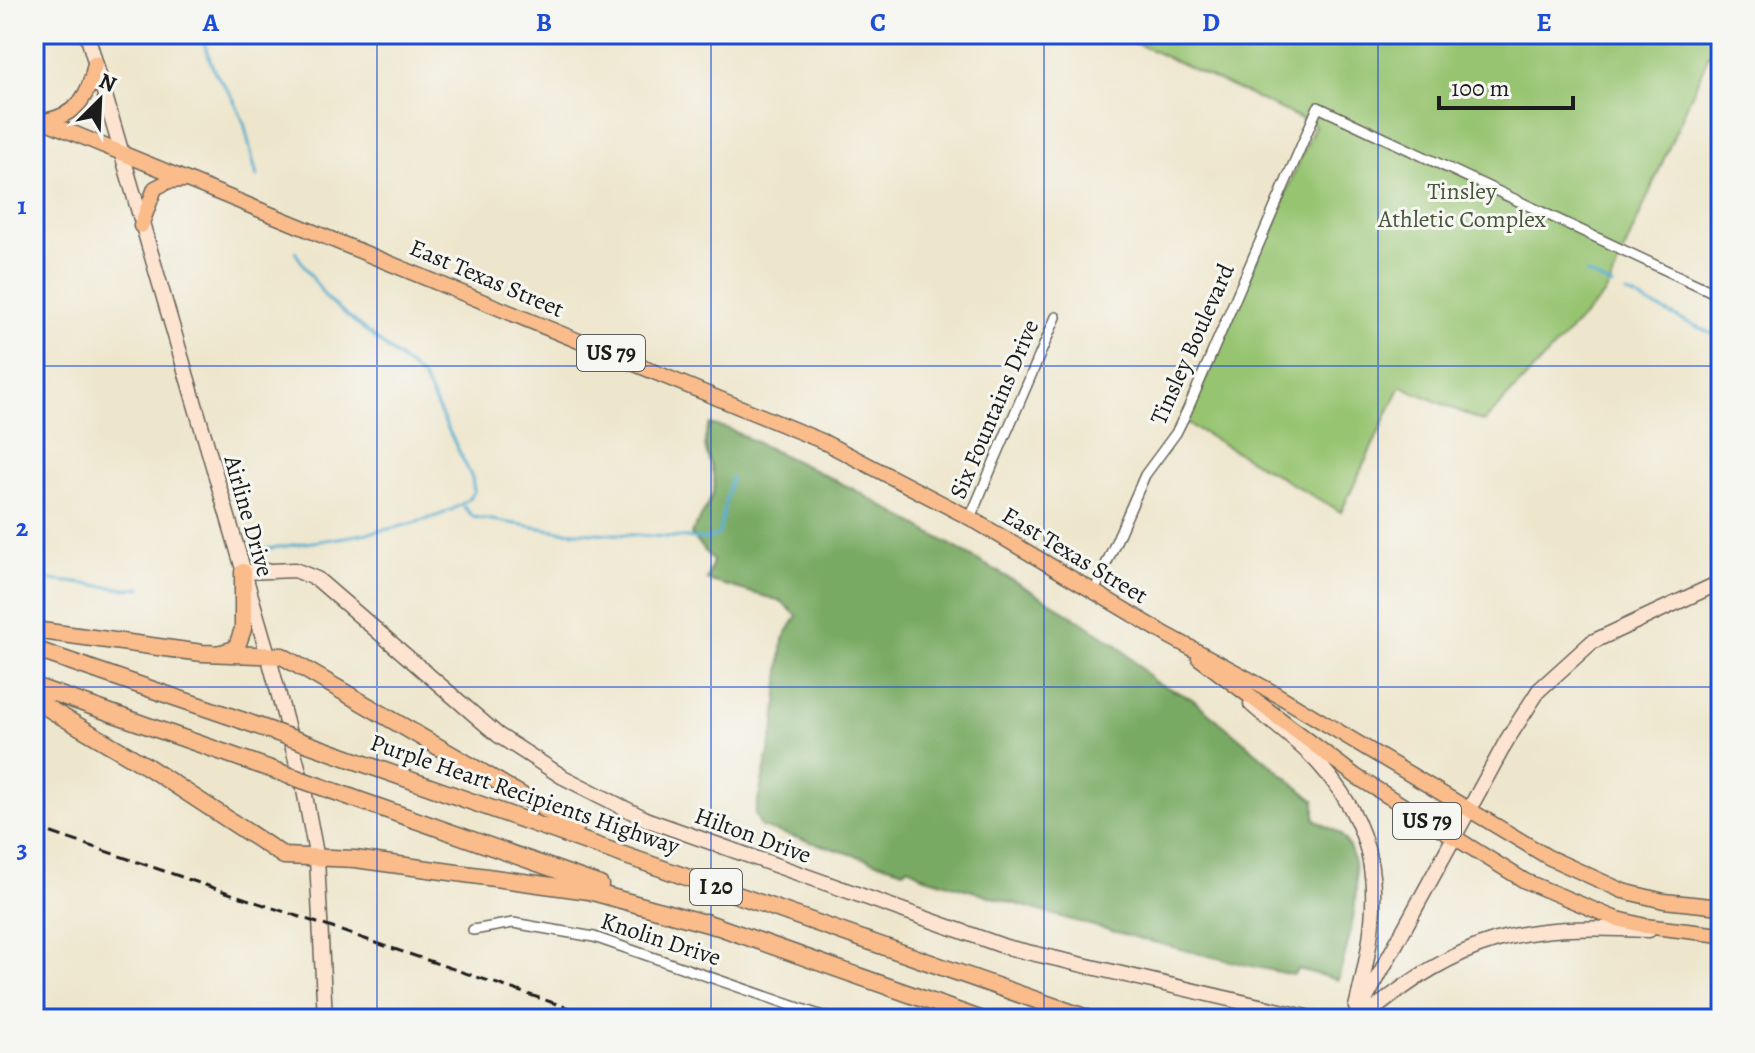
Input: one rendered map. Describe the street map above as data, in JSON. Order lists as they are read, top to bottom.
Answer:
{
  "streets": {
    "highway": ["Purple Heart Recipients Highway", "I 20"],
    "main road": [
      "East Texas Street",
      "US 79",
      "Airline Drive",
      "Hilton Drive"
    ],
    "street": ["Tinsley Boulevard", "Six Fountains Drive", "Knolin Drive"]
  },
  "crossings": [
    ["East Texas Street", "Tinsley Boulevard"],
    ["East Texas Street", "Six Fountains Drive"],
    ["East Texas Street", "Airline Drive"],
    ["Airline Drive", "Hilton Drive"]
  ],
  "parks": ["Tinsley Athletic Complex"],
  "scale_bar": "100 m",
  "north": "top right",
  "grid": {
    "columns": [
      "A",
      "B",
      "C",
      "D",
      "E"
    ],
    "rows": ["1", "2", "3"]
  }
}
